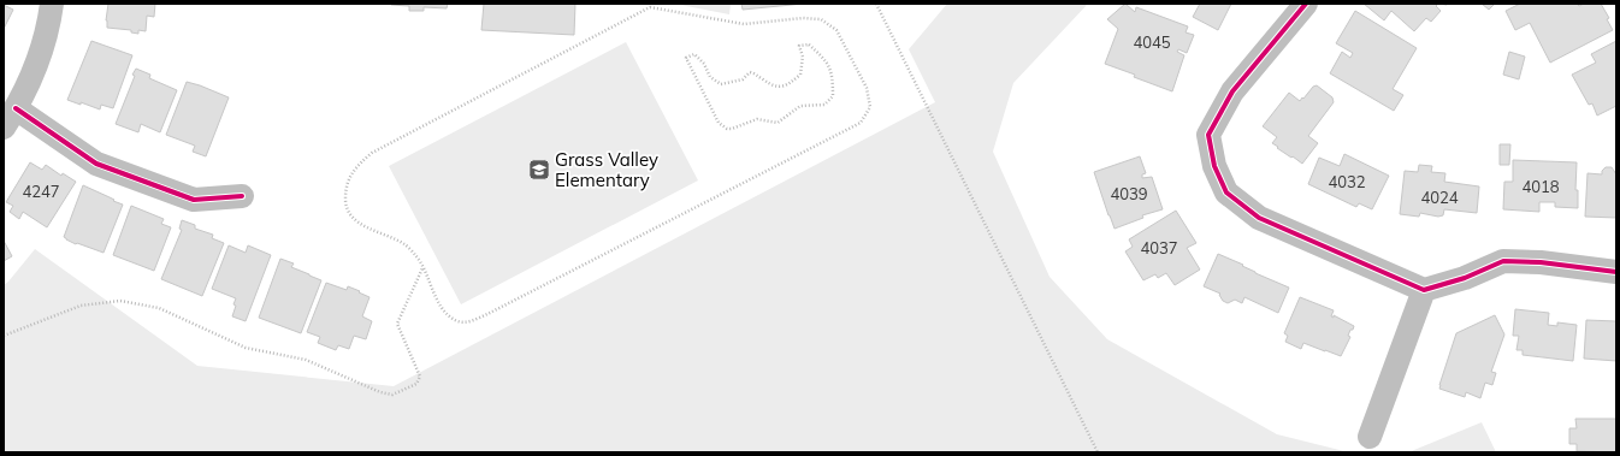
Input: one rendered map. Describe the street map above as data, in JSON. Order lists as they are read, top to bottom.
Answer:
{
  "places": {
    "school or university": ["Grass Valley Elementary"]
  },
  "house_numbers": [
    "4045",
    "4032",
    "4018",
    "4247",
    "4039",
    "4024",
    "4037"
  ]
}
